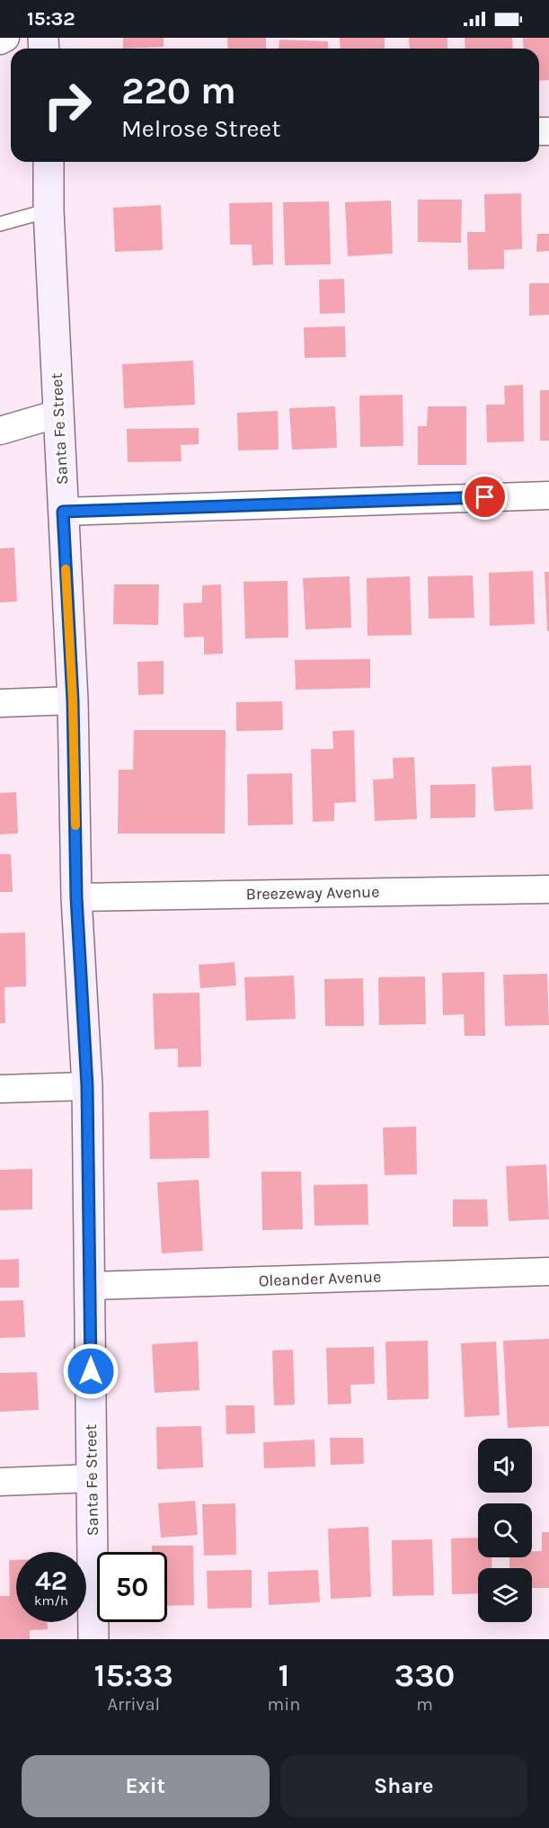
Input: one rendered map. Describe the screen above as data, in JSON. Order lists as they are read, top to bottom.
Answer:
{
  "streets": {
    "main road": ["Santa Fe Street"],
    "street": ["Breezeway Avenue", "Oleander Avenue"]
  },
  "crossings": [
    ["Santa Fe Street", "Breezeway Avenue"],
    ["Santa Fe Street", "Oleander Avenue"]
  ],
  "page": {
    "status": "15:32",
    "turn": ["220 m", "Melrose Street"],
    "speed": "42 km/h",
    "limit": "50",
    "eta": [
      "15:33",
      "Arrival",
      "1",
      "min",
      "330",
      "m"
    ],
    "buttons": ["Exit", "Share"]
  }
}
